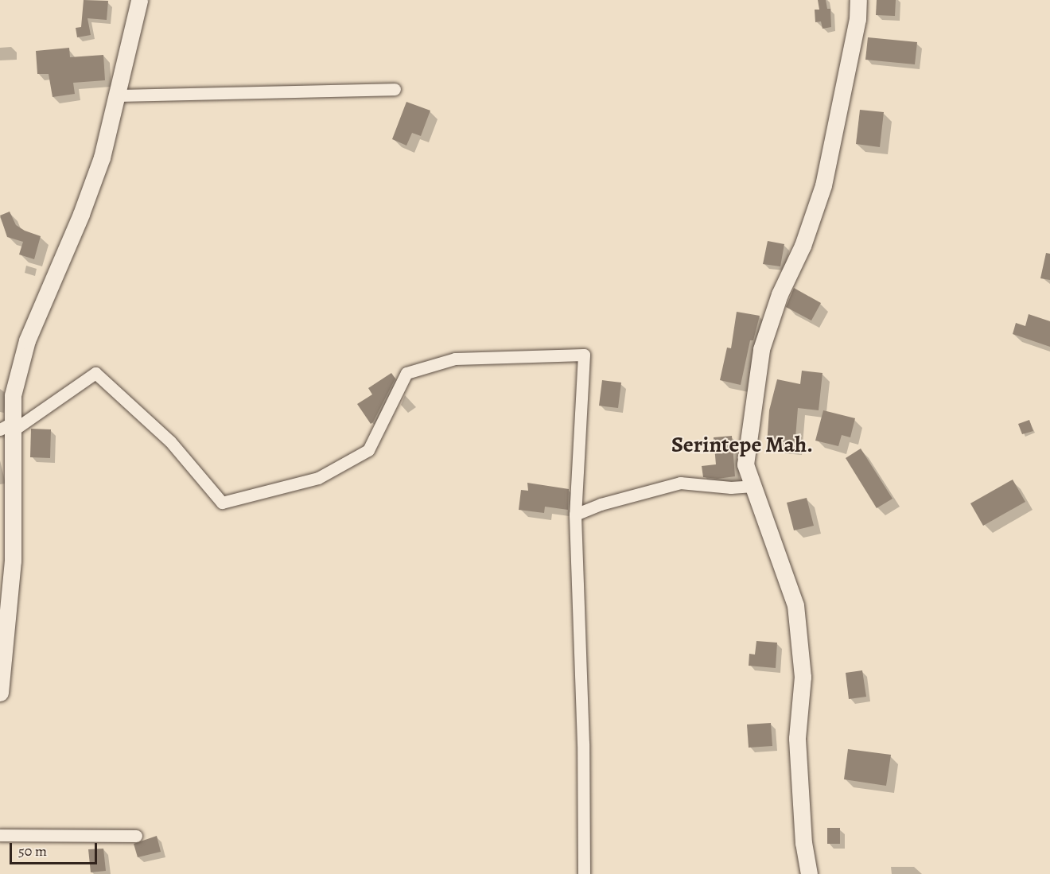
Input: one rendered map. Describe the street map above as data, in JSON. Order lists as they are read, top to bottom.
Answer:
{
  "districts": ["Serintepe Mah."],
  "scale_bar": "50 m"
}
